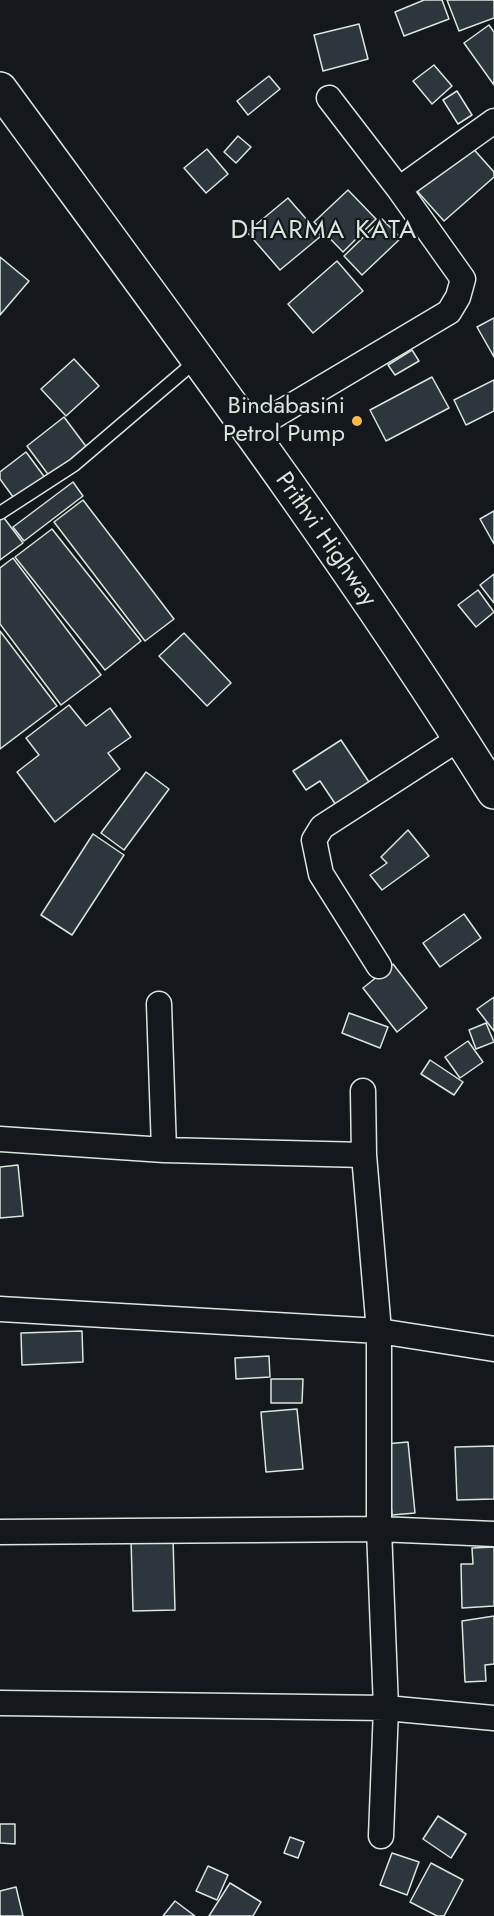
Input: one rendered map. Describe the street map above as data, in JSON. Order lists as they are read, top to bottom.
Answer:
{
  "streets": {
    "highway": ["Prithvi Highway"]
  },
  "districts": ["DHARMA KATA"],
  "places": ["Bindabasini Petrol Pump"]
}
